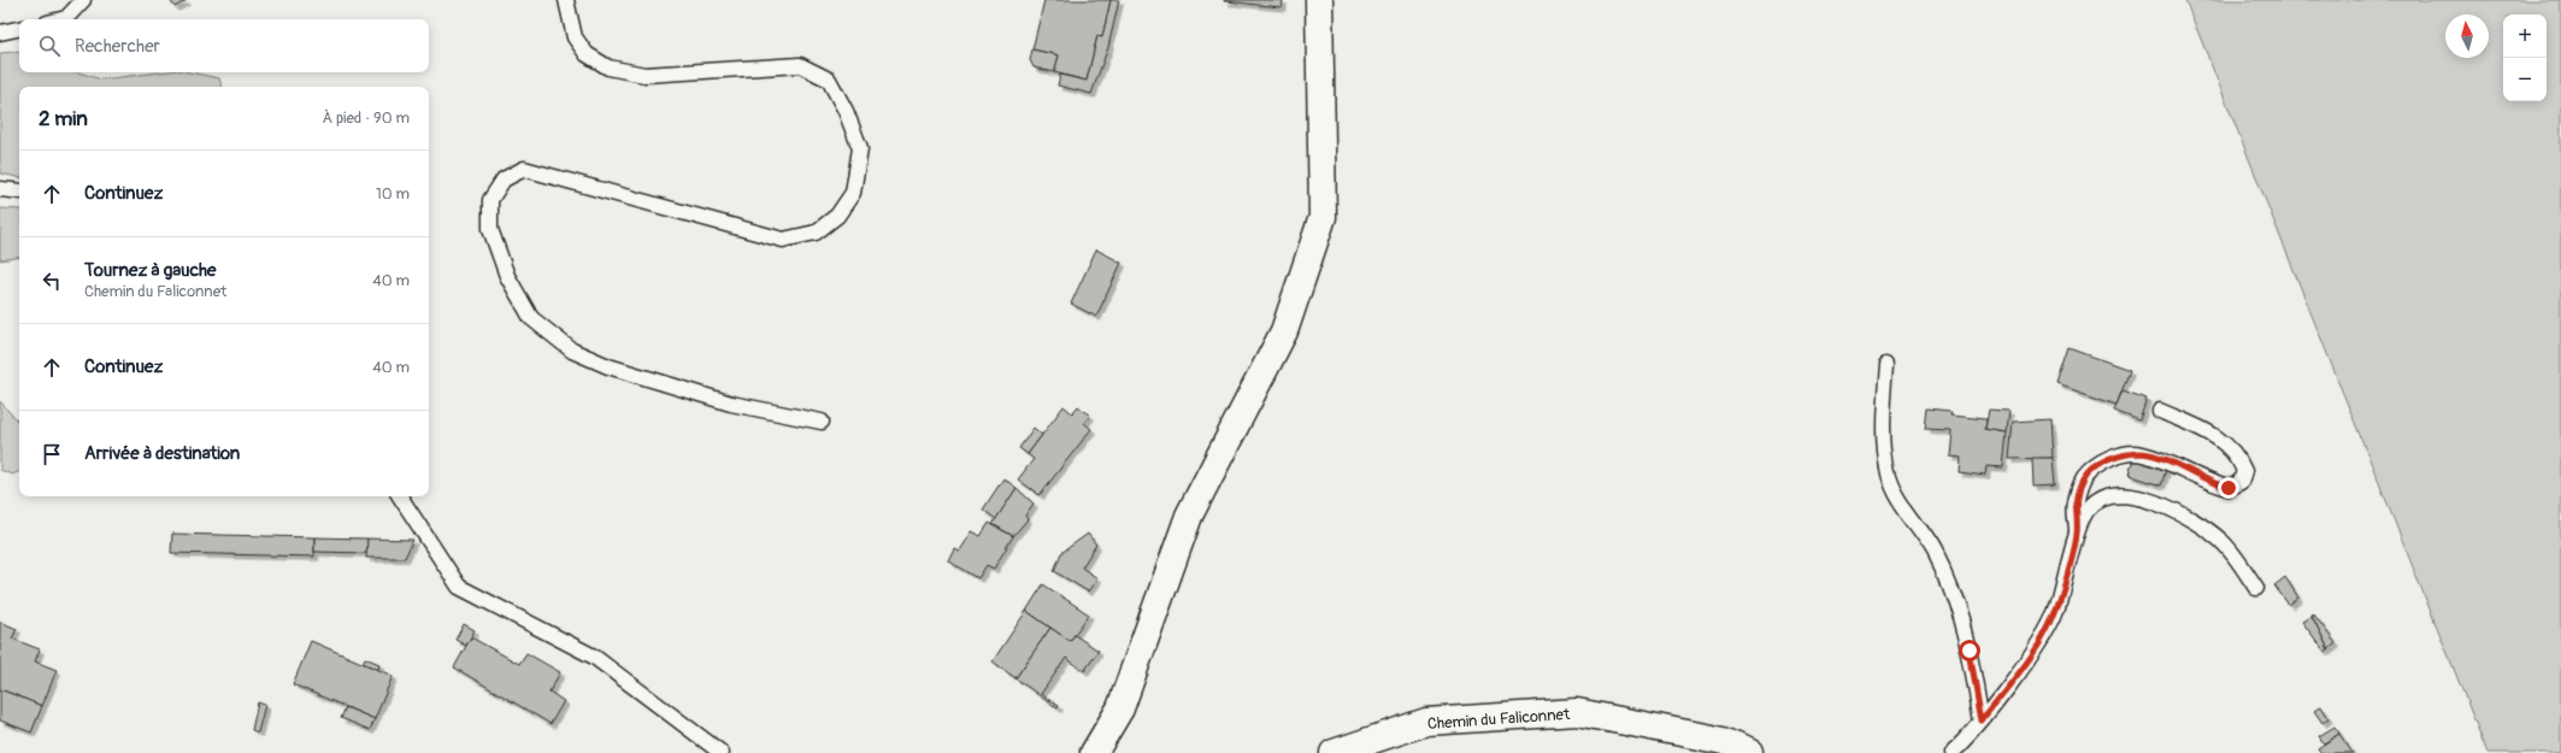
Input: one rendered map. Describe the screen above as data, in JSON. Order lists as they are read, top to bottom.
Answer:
{
  "streets": {
    "street": ["Chemin du Faliconnet"]
  },
  "north": "top",
  "page": {
    "map_buttons": ["+", "−"],
    "search": "Rechercher",
    "heading": ["2 min", "À pied · 90 m"],
    "list": [
      ["Continuez", "10 m"],
      ["Tournez à gauche", "Chemin du Faliconnet", "40 m"],
      ["Continuez", "40 m"],
      "Arrivée à destination"
    ]
  }
}
